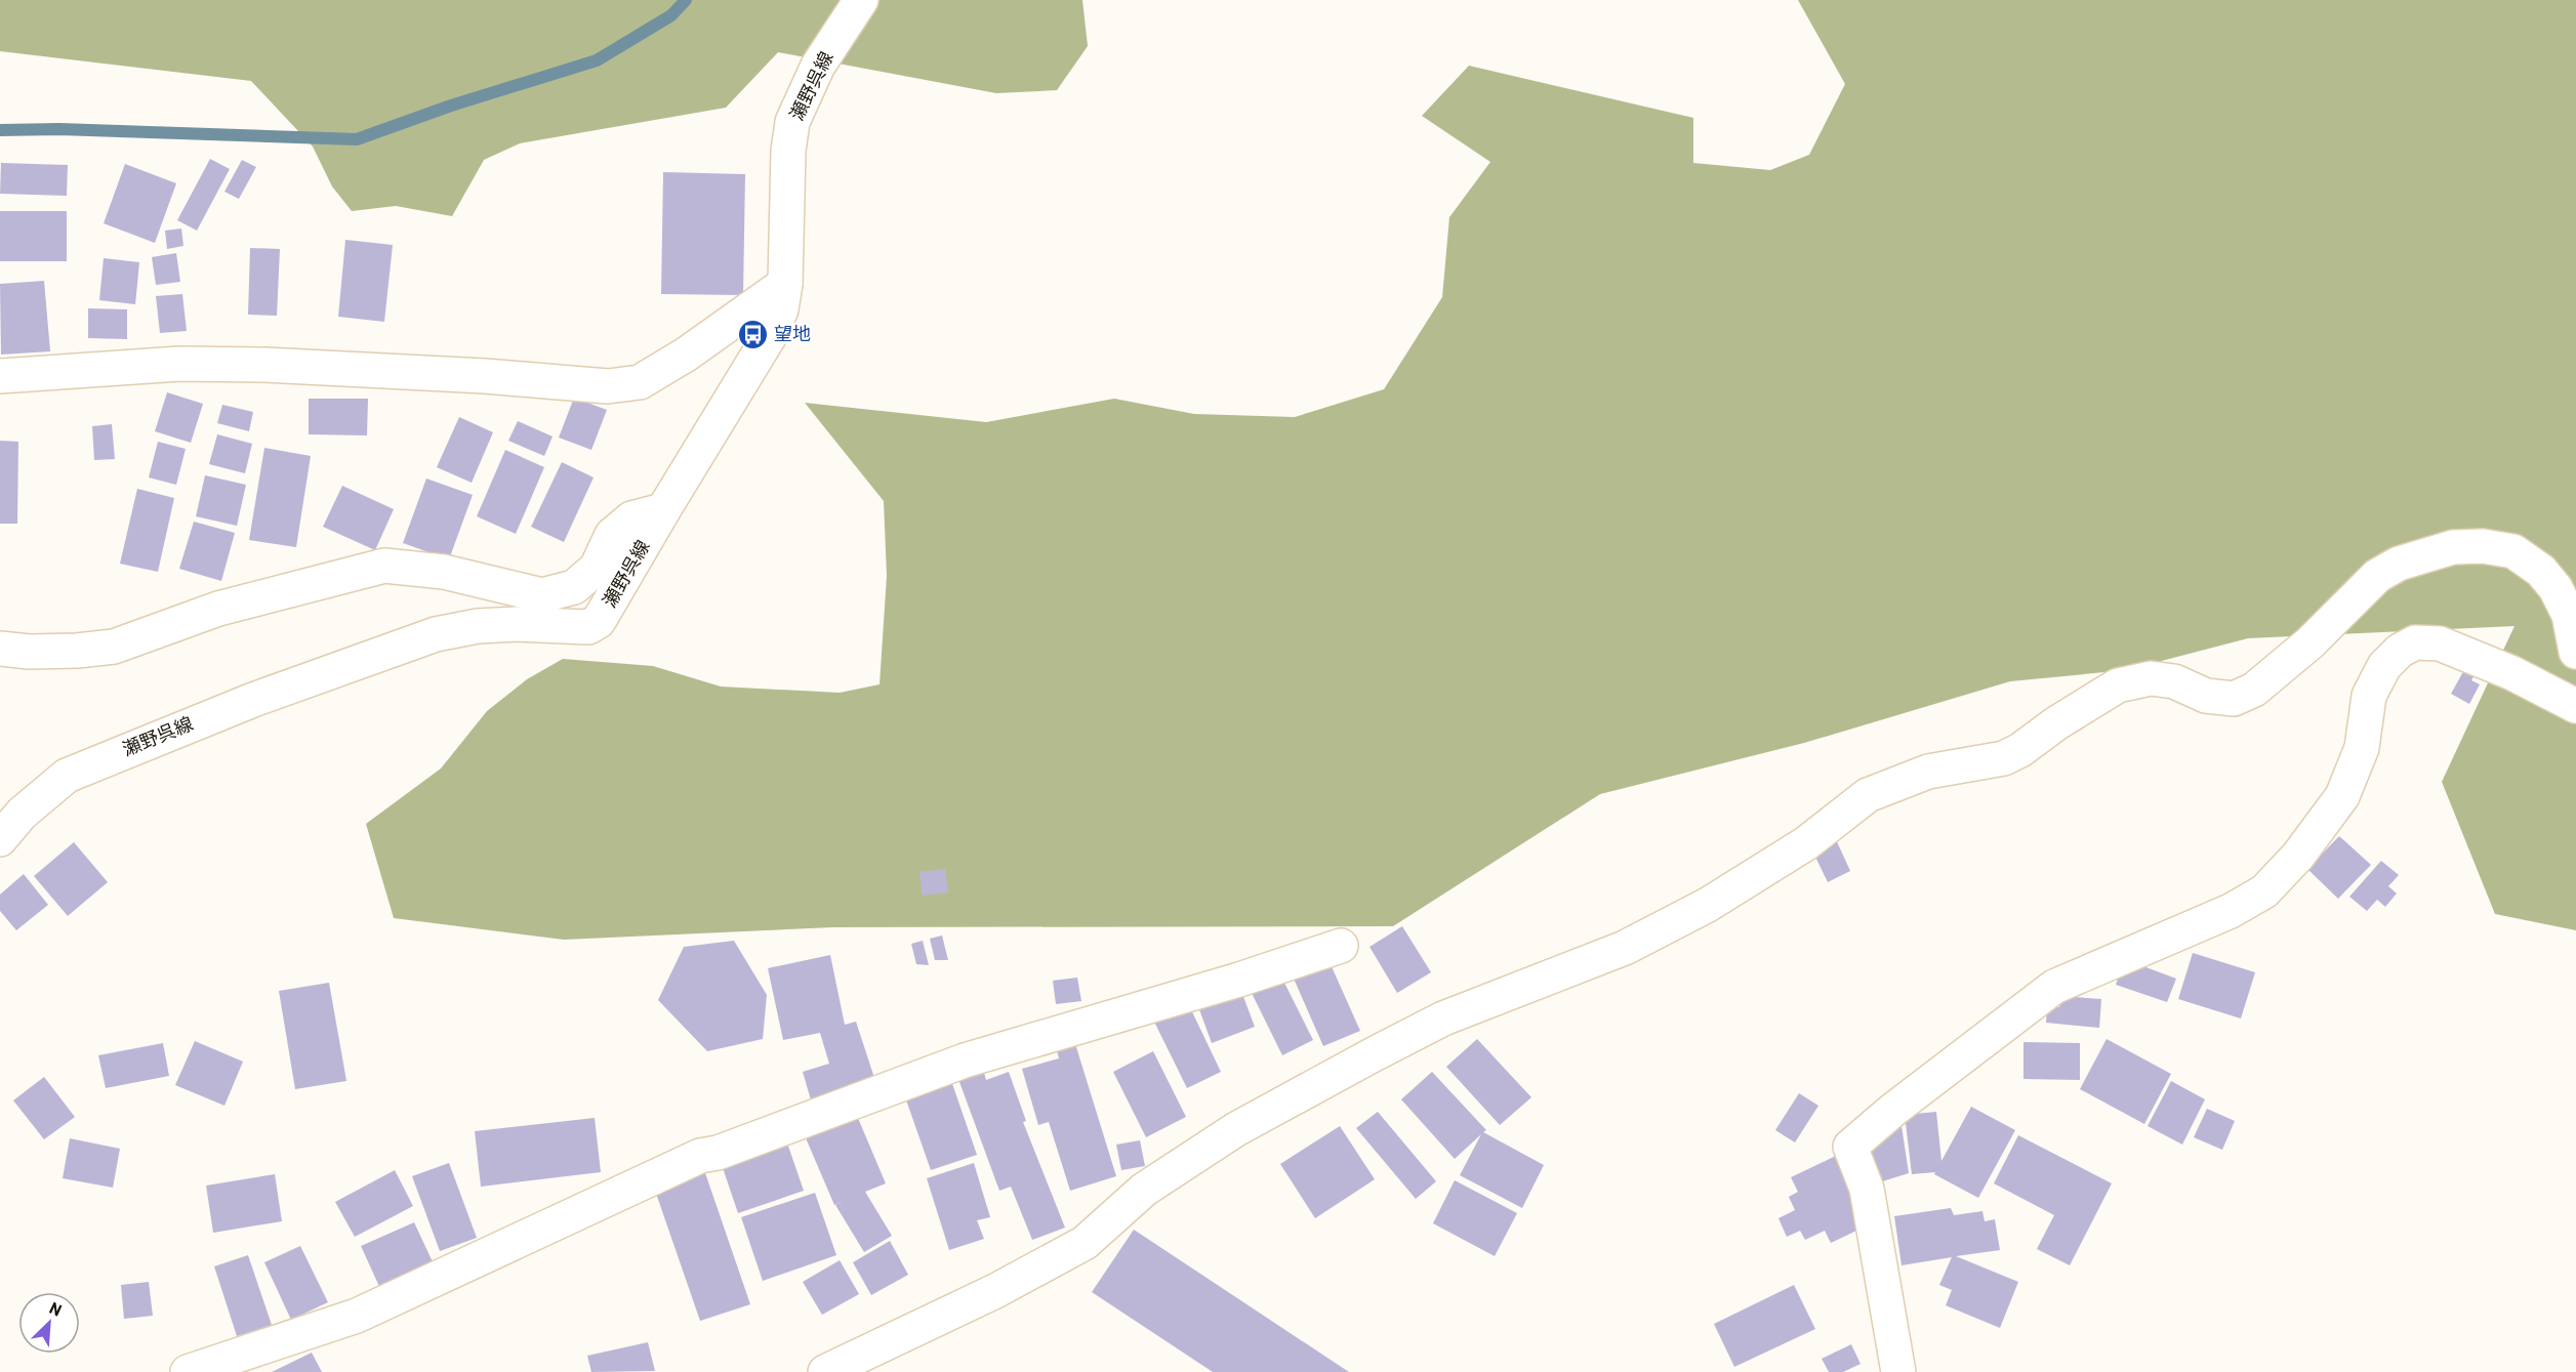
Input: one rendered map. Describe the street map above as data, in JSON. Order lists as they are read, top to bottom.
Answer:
{
  "streets": {
    "street": ["瀬野呉線"]
  },
  "places": {
    "bus stop": ["望地"]
  },
  "north": "top right"
}
